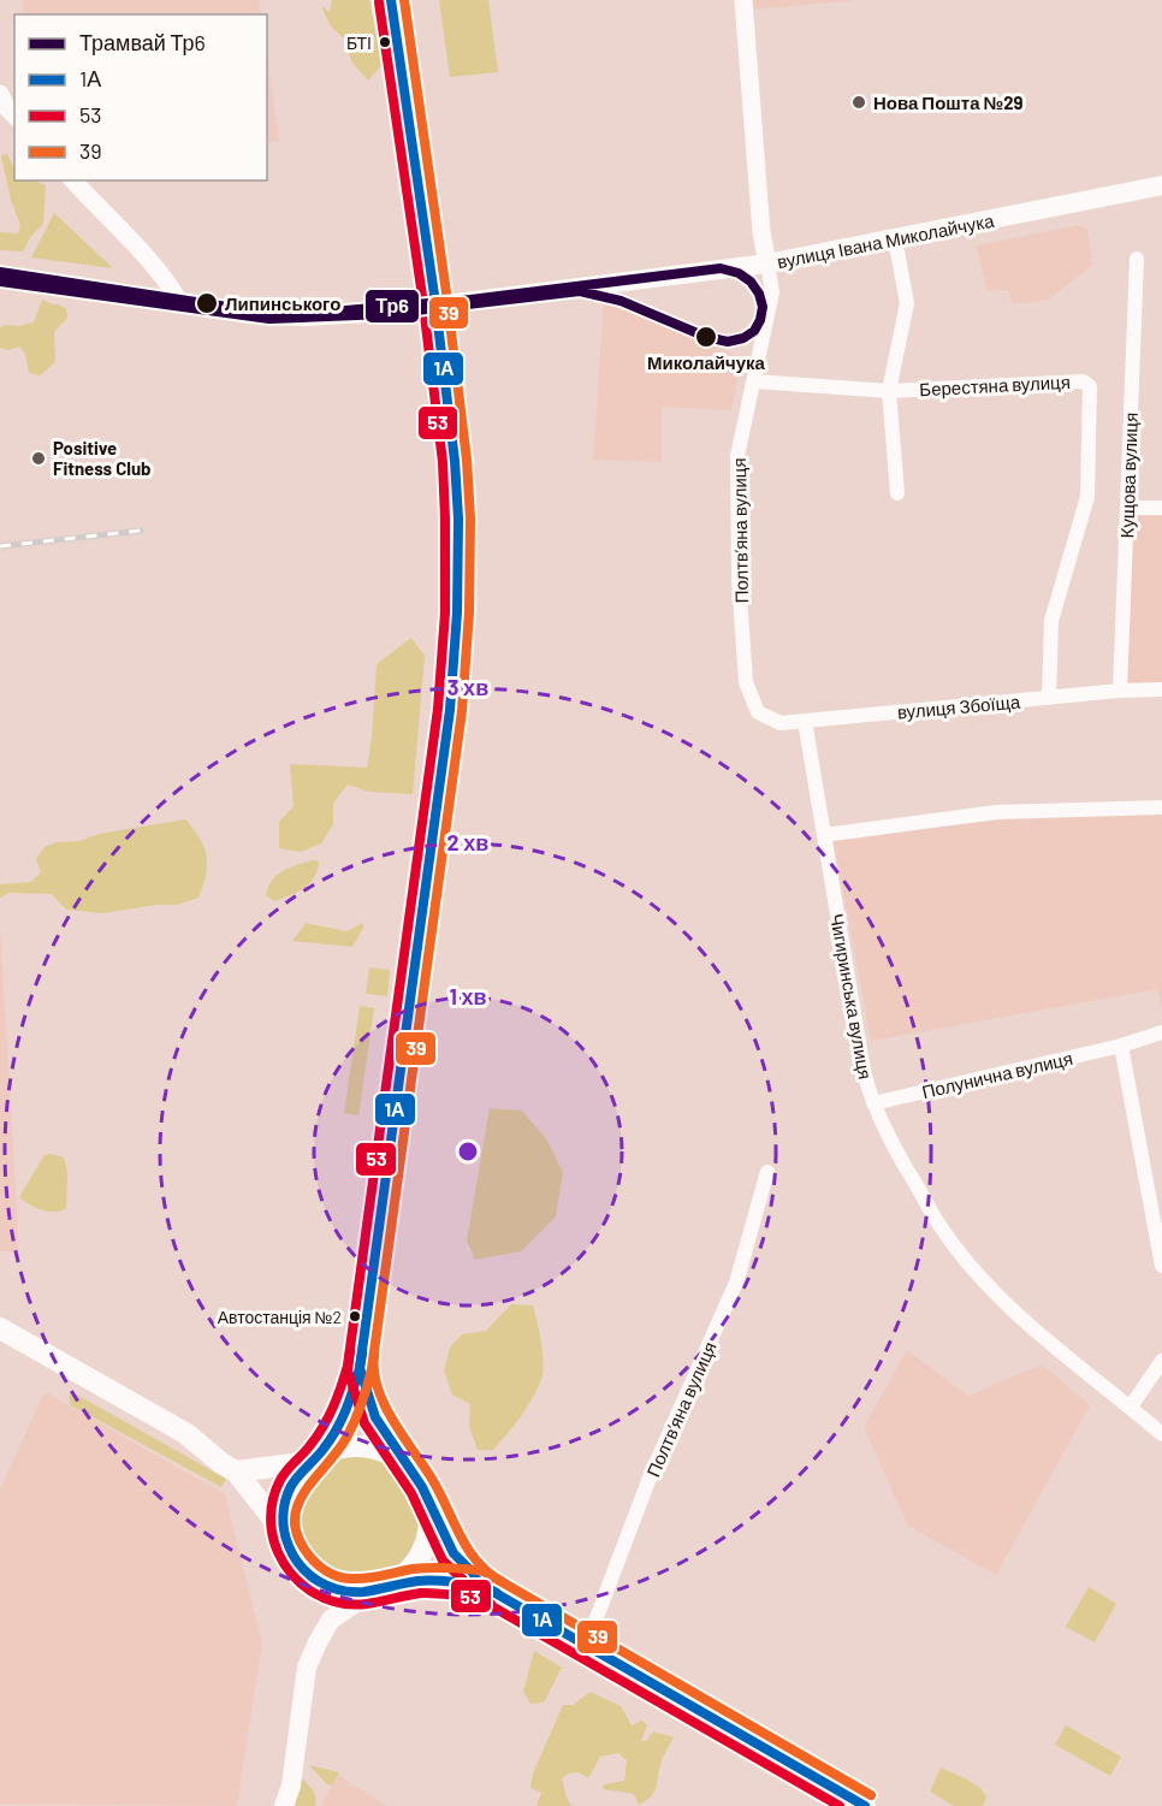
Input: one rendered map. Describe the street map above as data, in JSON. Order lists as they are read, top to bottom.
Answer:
{
  "streets": {
    "main road": ["вулиця Івана Миколайчука"],
    "street": [
      "Берестяна вулиця",
      "Кущова вулиця",
      "Полтвʼяна вулиця",
      "вулиця Збоїща",
      "Чигиринська вулиця",
      "Полунична вулиця"
    ]
  },
  "crossings": [
    ["вулиця Івана Миколайчука", "Полтвʼяна вулиця"],
    ["Берестяна вулиця", "Полтвʼяна вулиця"],
    ["Берестяна вулиця", "вулиця Збоїща"],
    ["Кущова вулиця", "вулиця Збоїща"],
    ["Полтвʼяна вулиця", "вулиця Збоїща"],
    ["вулиця Збоїща", "Чигиринська вулиця"],
    ["Чигиринська вулиця", "Полунична вулиця"]
  ],
  "places": [
    "БТІ",
    "Нова Пошта №29",
    "Липинського",
    "Миколайчука",
    "Positive Fitness Club",
    "Автостанція №2"
  ],
  "lines": [
    "transit line 1А",
    "transit line 39",
    "transit line 53",
    "tram line Тр6"
  ],
  "legend": [
    "Трамвай Тр6",
    "1А",
    "53",
    "39"
  ],
  "rings": ["3 хв", "2 хв", "1 хв"]
}
